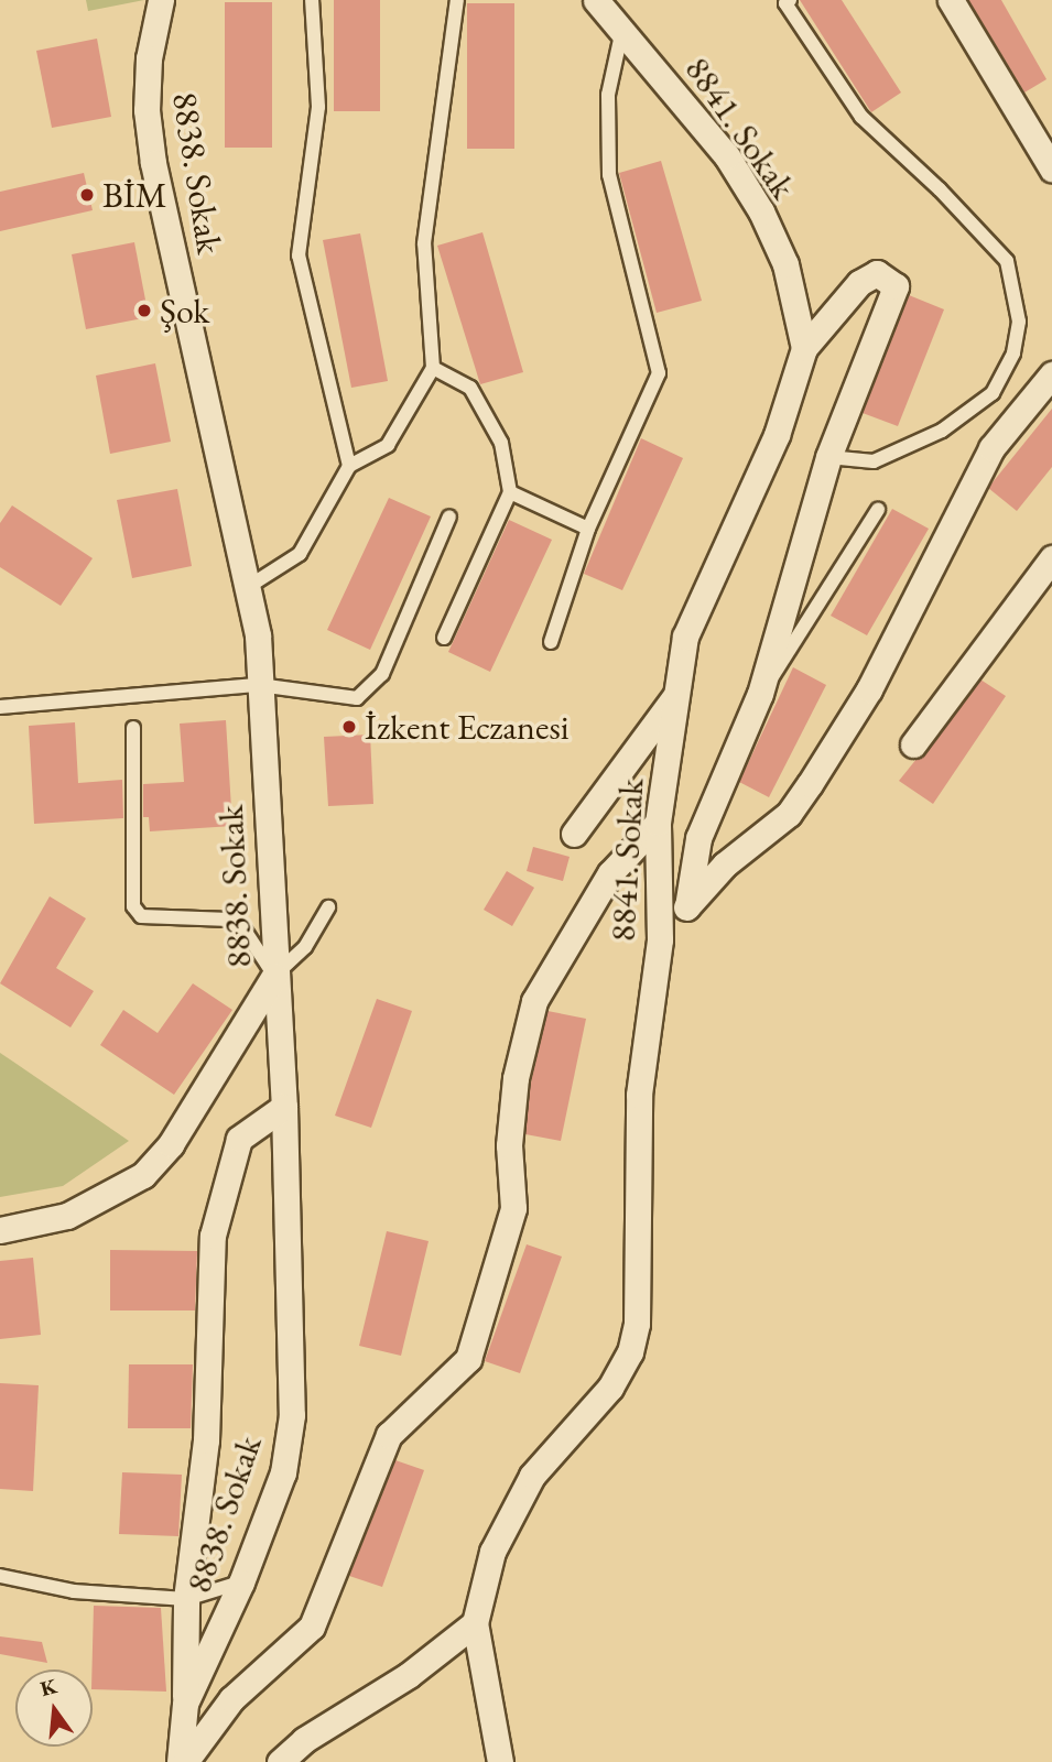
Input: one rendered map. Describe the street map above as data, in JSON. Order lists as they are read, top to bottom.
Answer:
{
  "streets": {
    "street": ["8841. Sokak", "8838. Sokak"]
  },
  "places": ["BİM", "Şok", "İzkent Eczanesi"],
  "north": "top"
}
